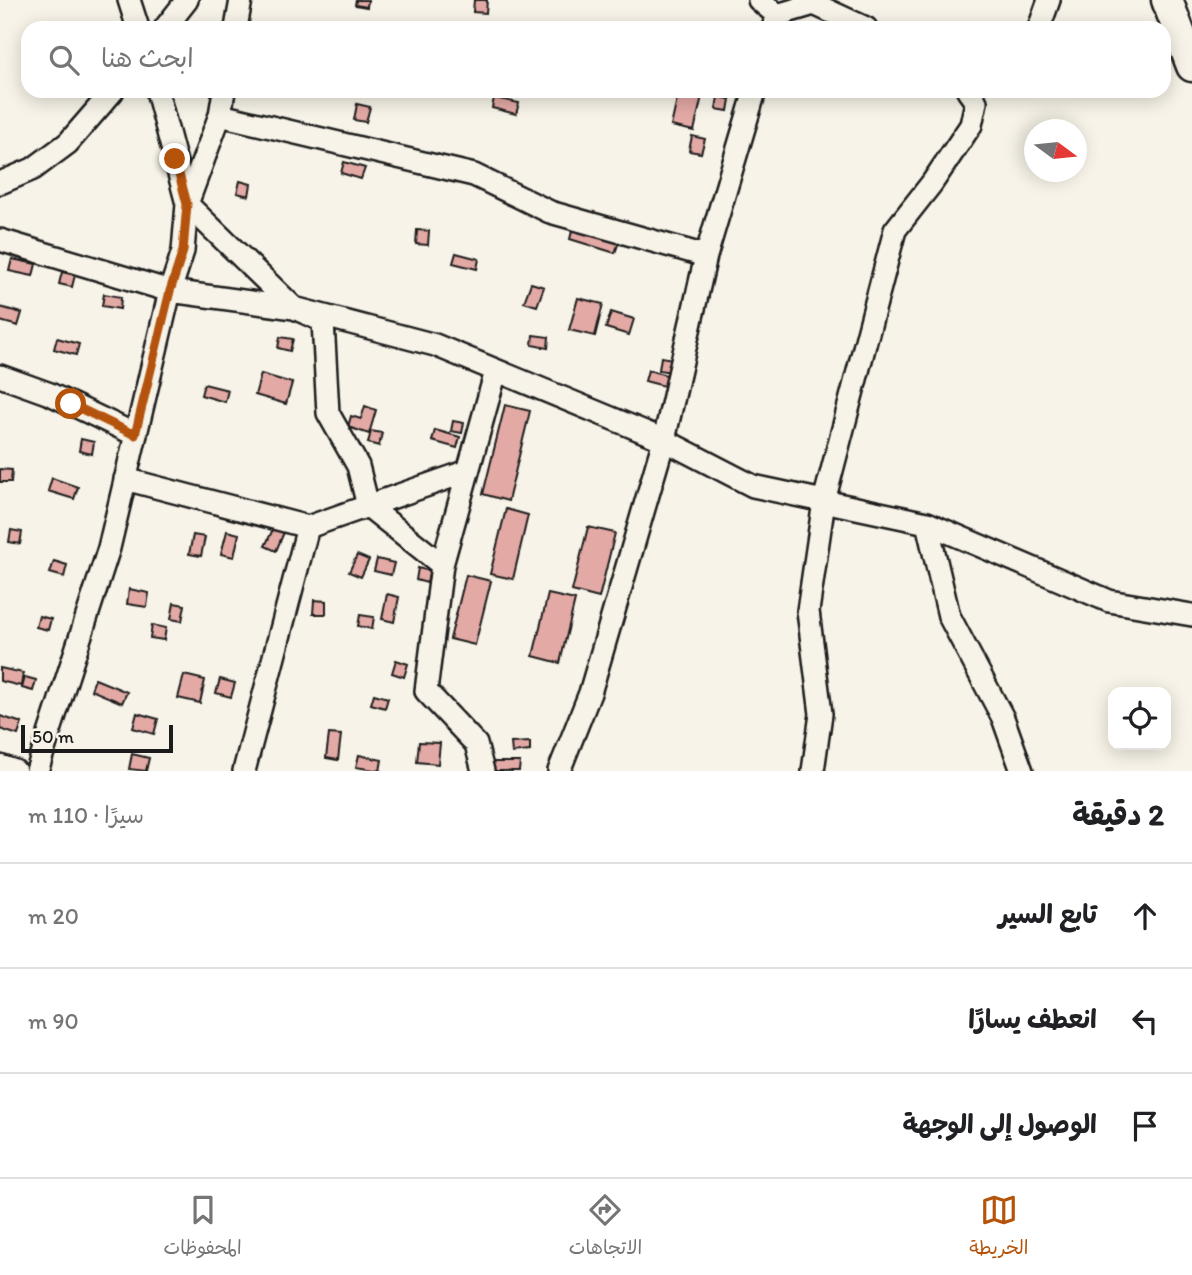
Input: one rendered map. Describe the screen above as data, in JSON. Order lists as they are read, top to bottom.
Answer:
{
  "scale_bar": "50 m",
  "north": "right",
  "page": {
    "search": "ابحث هنا",
    "scale": "50 m",
    "heading": ["2 دقيقة", "سيرًا · 110 m"],
    "list": [
      ["تابع السير", "20 m"],
      ["انعطف يسارًا", "90 m"],
      "الوصول إلى الوجهة"
    ],
    "nav": ["الخريطة", "الاتجاهات", "المحفوظات"]
  }
}
